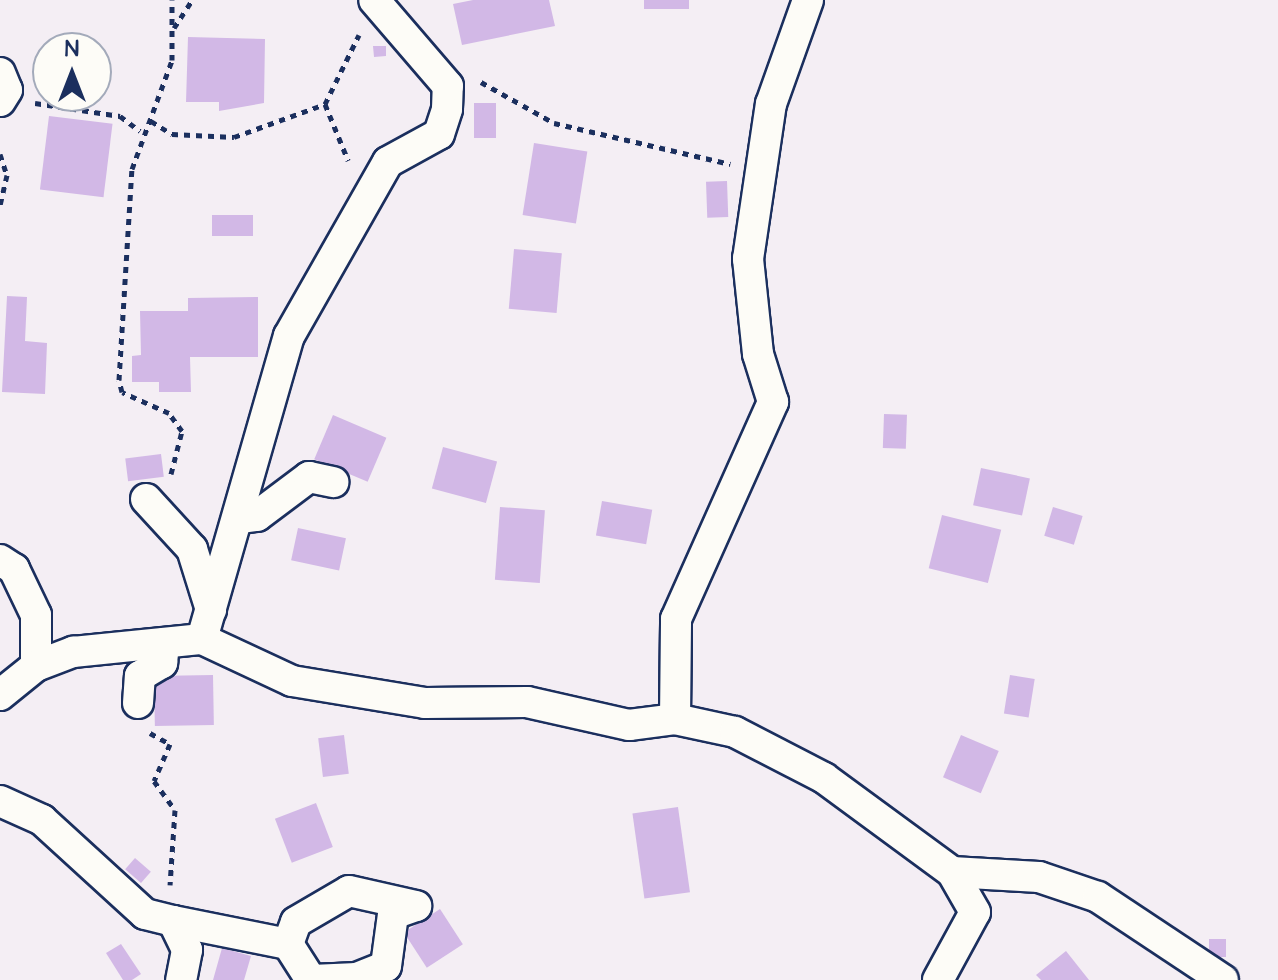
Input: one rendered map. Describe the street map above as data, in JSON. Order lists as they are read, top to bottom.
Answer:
{
  "north": "top"
}
